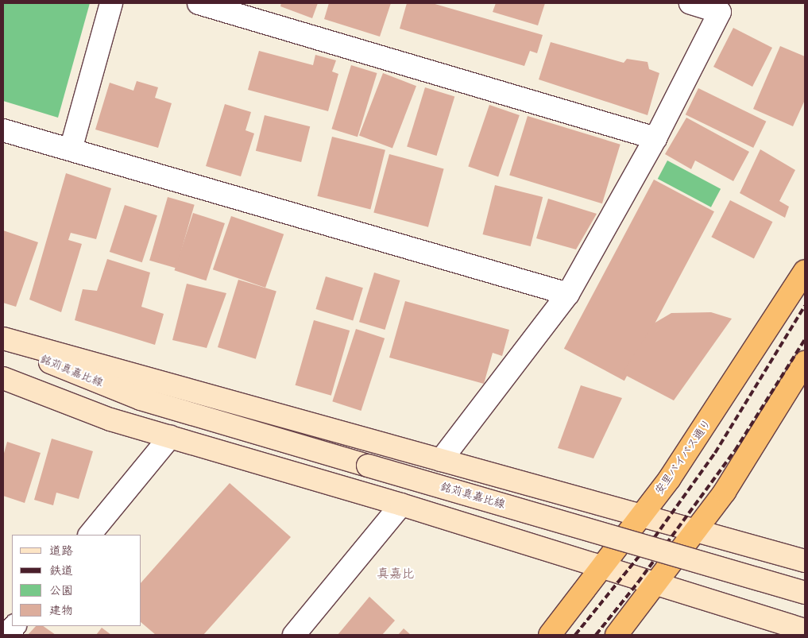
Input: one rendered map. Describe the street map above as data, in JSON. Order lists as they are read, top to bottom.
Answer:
{
  "streets": {
    "highway": ["安里バイパス通り"],
    "street": ["銘苅真嘉比線"]
  },
  "districts": ["真嘉比"],
  "legend": [
    "道路",
    "鉄道",
    "公園",
    "建物"
  ]
}
